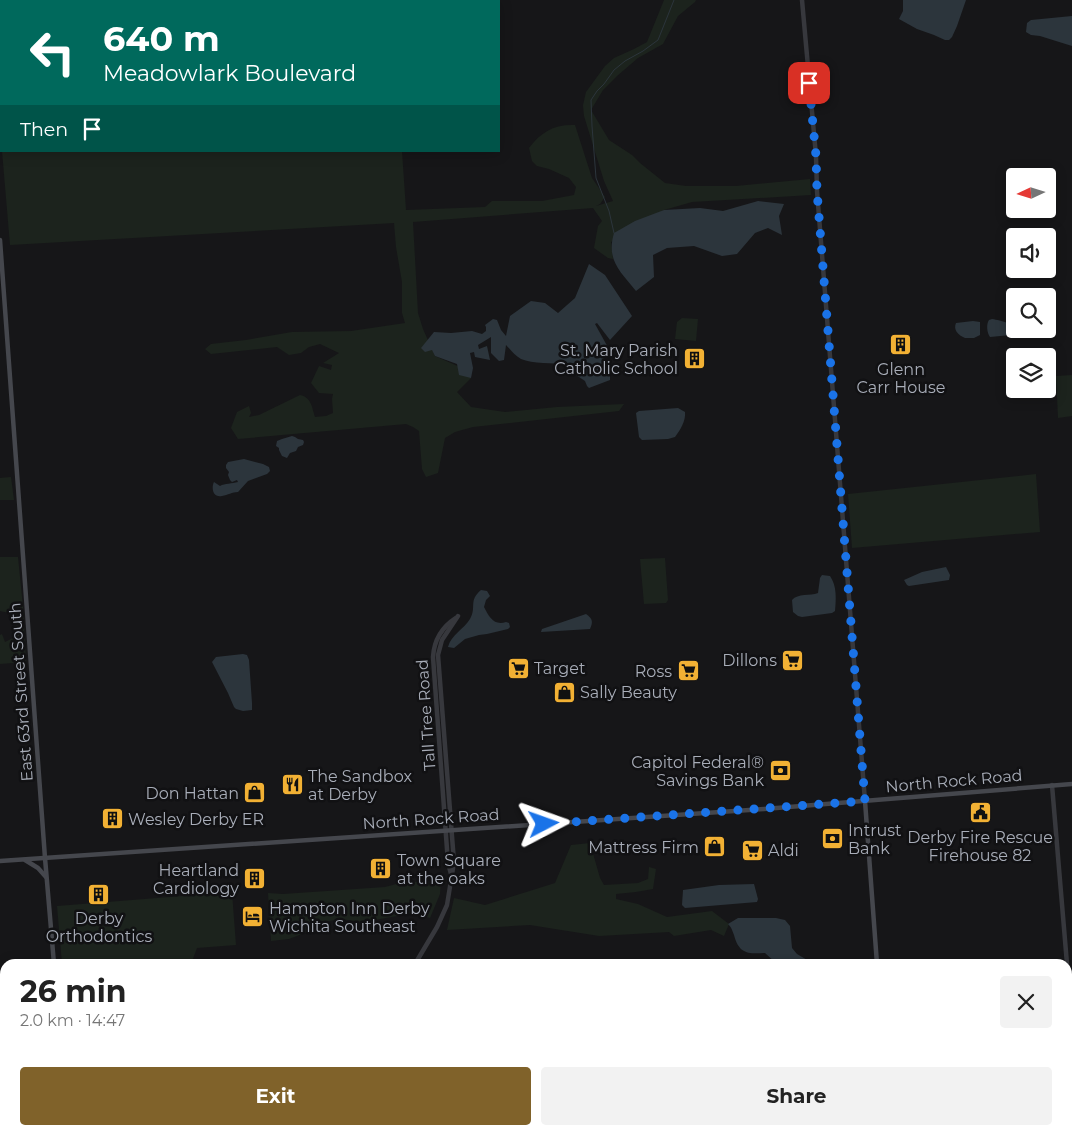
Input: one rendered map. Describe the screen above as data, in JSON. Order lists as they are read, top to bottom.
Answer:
{
  "streets": {
    "main road": ["East 63rd Street South", "North Rock Road"],
    "street": ["Tall Tree Road"]
  },
  "crossings": [
    ["East 63rd Street South", "North Rock Road"],
    ["Tall Tree Road", "North Rock Road"]
  ],
  "places": {
    "building": [
      "Glenn Carr House",
      "St. Mary Parish Catholic School",
      "Wesley Derby ER",
      "Town Square at the oaks",
      "Heartland Cardiology",
      "Derby Orthodontics"
    ],
    "supermarket": [
      "Dillons",
      "Target",
      "Ross",
      "Aldi"
    ],
    "shop": ["Sally Beauty", "Don Hattan", "Mattress Firm"],
    "bank": ["Capitol Federal® Savings Bank", "Intrust Bank"],
    "restaurant": ["The Sandbox at Derby"],
    "public building": ["Derby Fire Rescue Firehouse 82"],
    "hotel": ["Hampton Inn Derby Wichita Southeast"]
  },
  "north": "left",
  "page": {
    "turn": ["640 m", "Meadowlark Boulevard"],
    "then": "Then",
    "heading": ["26 min", "2.0 km · 14:47"],
    "buttons": ["Exit", "Share"]
  }
}
